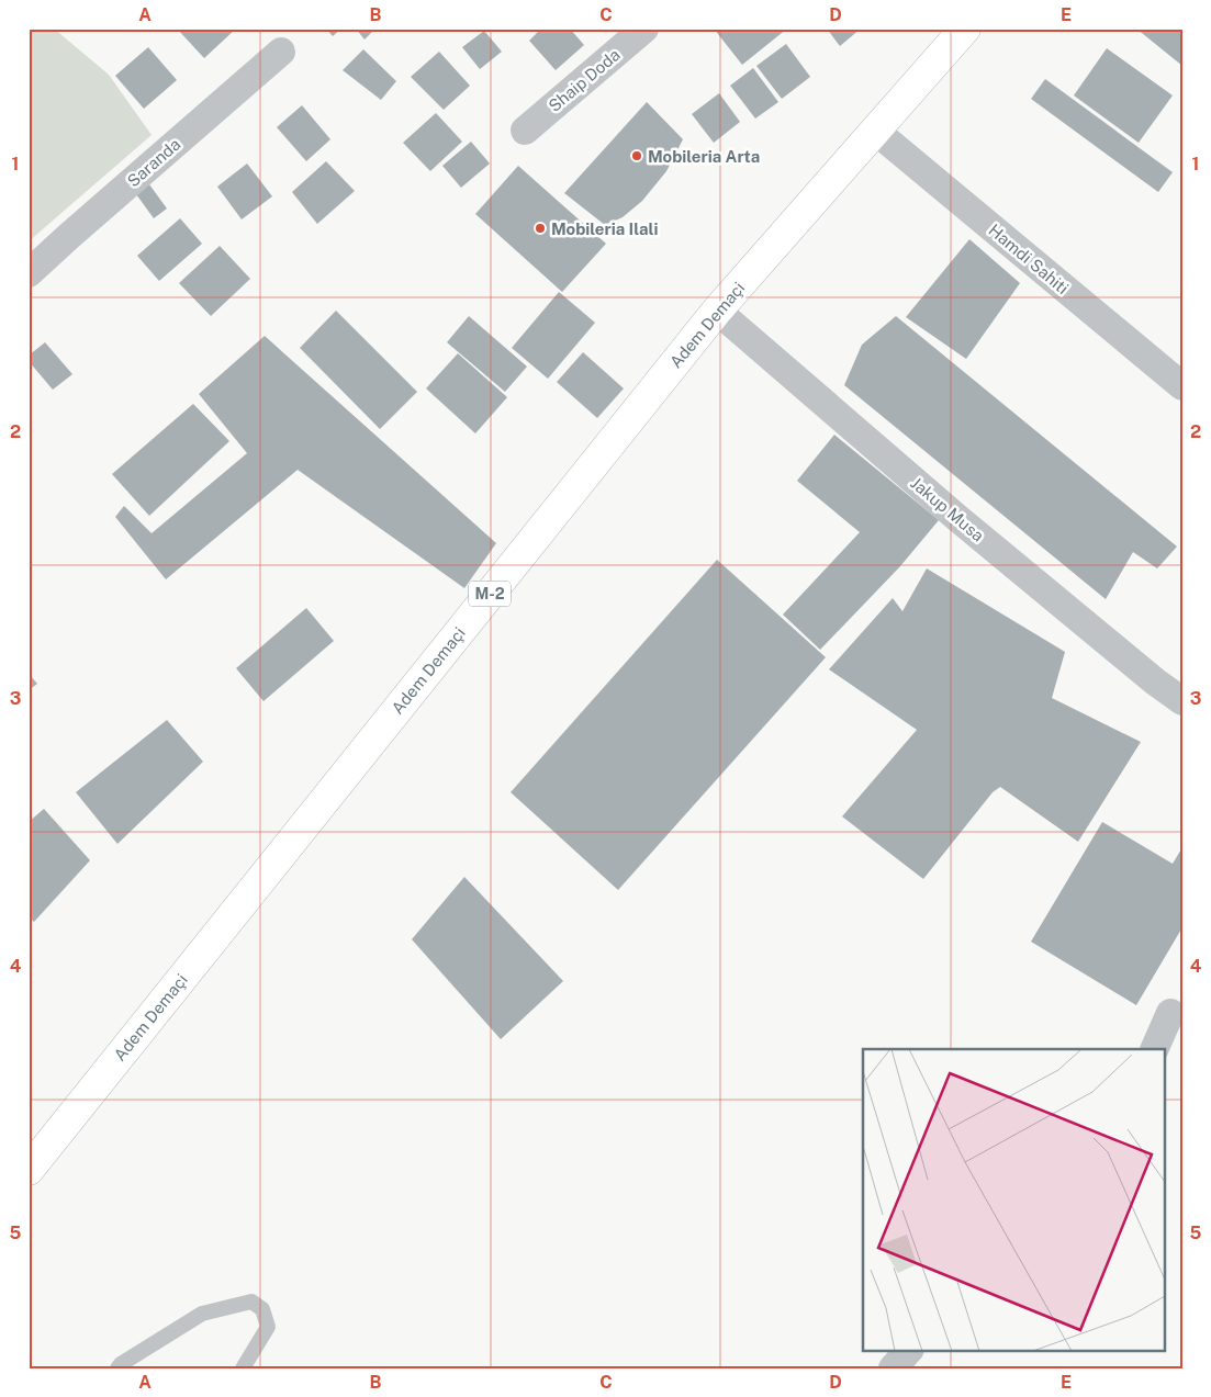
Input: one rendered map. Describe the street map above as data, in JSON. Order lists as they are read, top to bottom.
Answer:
{
  "streets": {
    "main road": ["Adem Demaçi", "M-2"],
    "street": [
      "Shaip Doda",
      "Saranda",
      "Hamdi Sahiti",
      "Jakup Musa"
    ]
  },
  "crossings": [
    ["Hamdi Sahiti", "Adem Demaçi"],
    ["Adem Demaçi", "Jakup Musa"]
  ],
  "places": ["Mobileria Arta", "Mobileria Ilali"],
  "grid": {
    "columns": [
      "A",
      "B",
      "C",
      "D",
      "E"
    ],
    "rows": [
      "1",
      "2",
      "3",
      "4",
      "5"
    ]
  }
}
